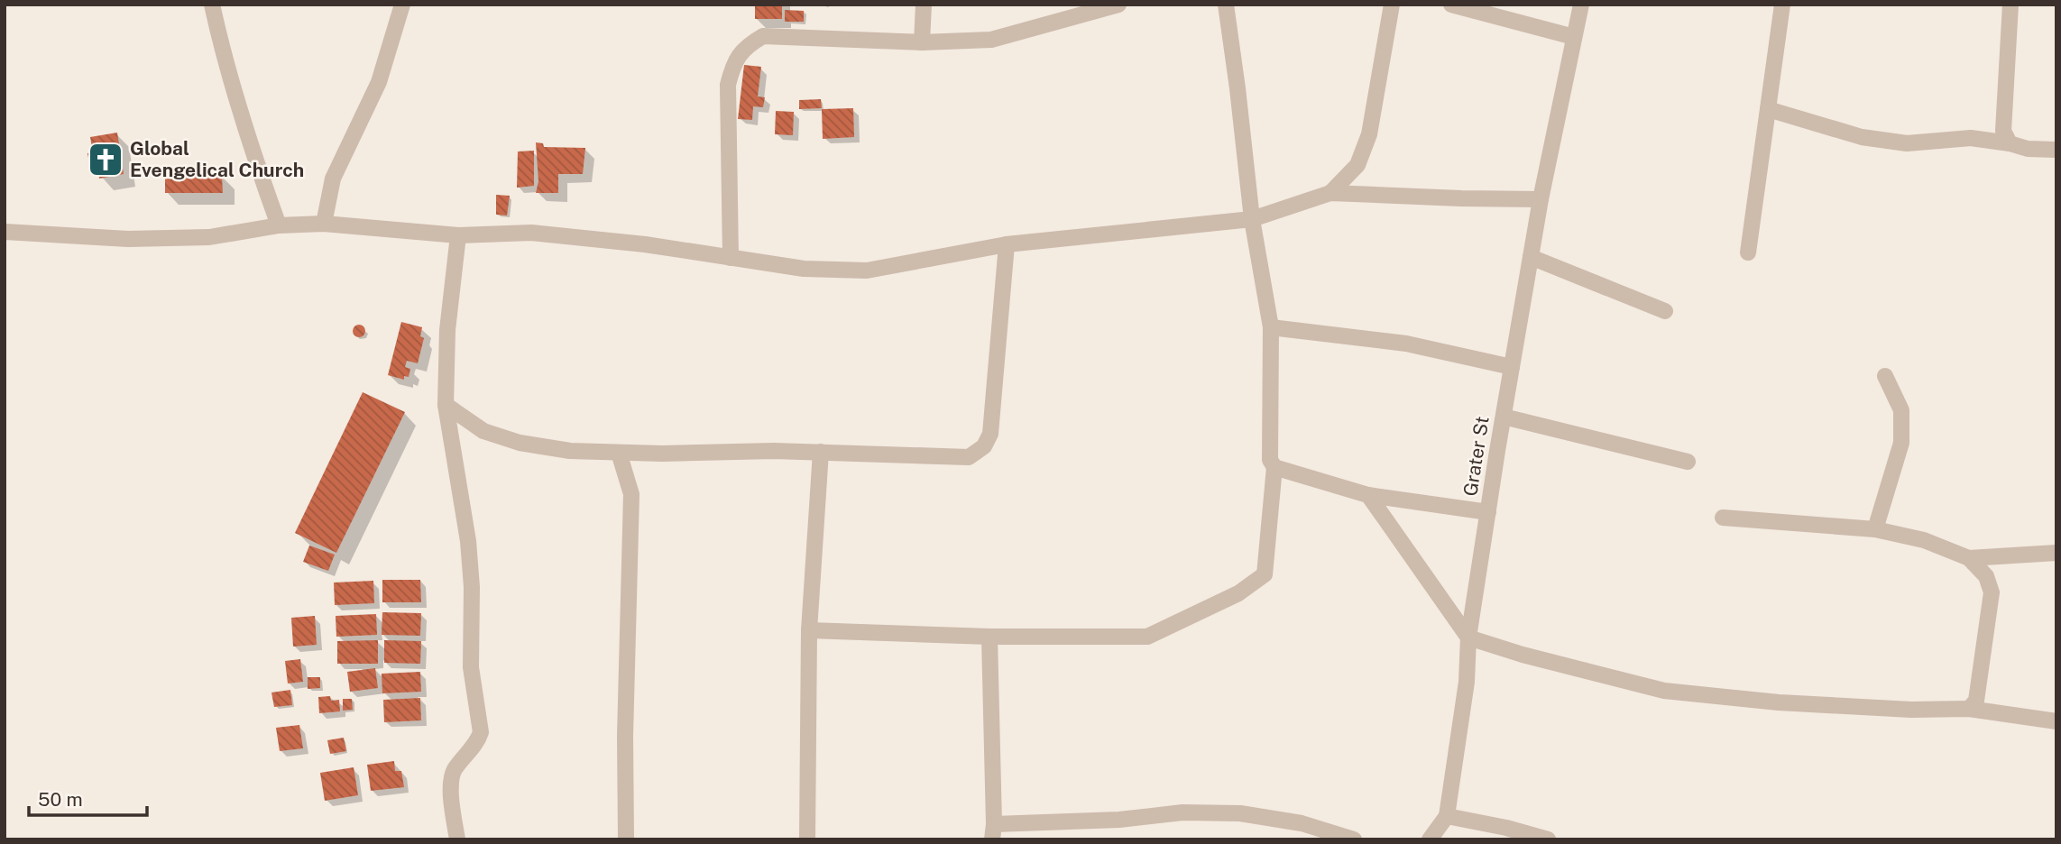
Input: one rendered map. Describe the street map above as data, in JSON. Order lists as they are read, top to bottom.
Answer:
{
  "streets": {
    "street": ["Grater St"]
  },
  "places": {
    "church": ["Global Evengelical Church"]
  },
  "scale_bar": "50 m"
}
